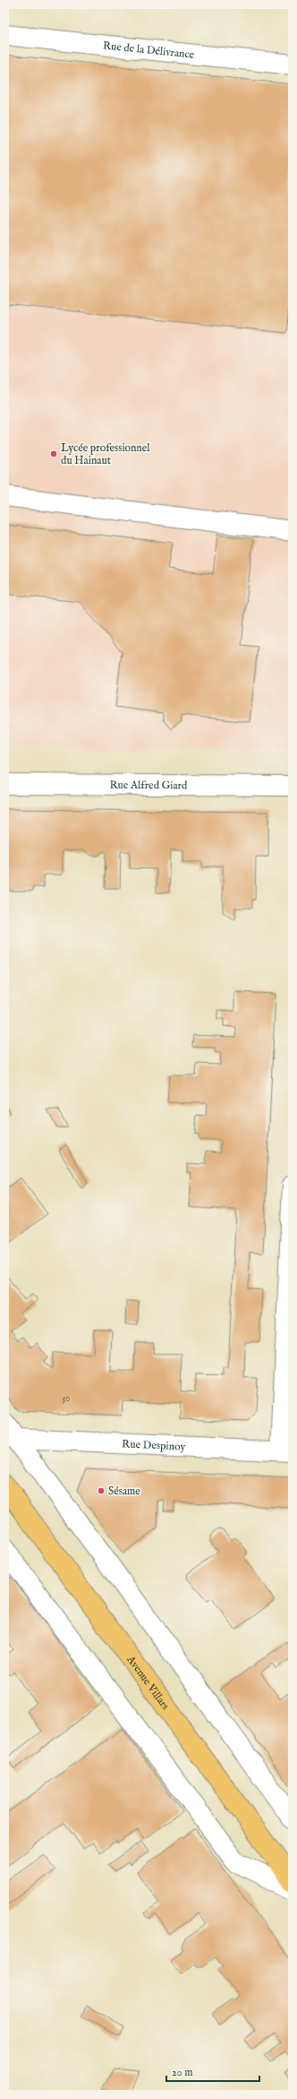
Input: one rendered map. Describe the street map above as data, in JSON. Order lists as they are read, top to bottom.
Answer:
{
  "streets": {
    "main road": ["Avenue Villars"],
    "street": ["Rue de la Délivrance", "Rue Alfred Giard", "Rue Despinoy"]
  },
  "places": ["Lycée professionnel du Hainaut", "Sésame"],
  "house_numbers": ["50"],
  "scale_bar": "20 m"
}
